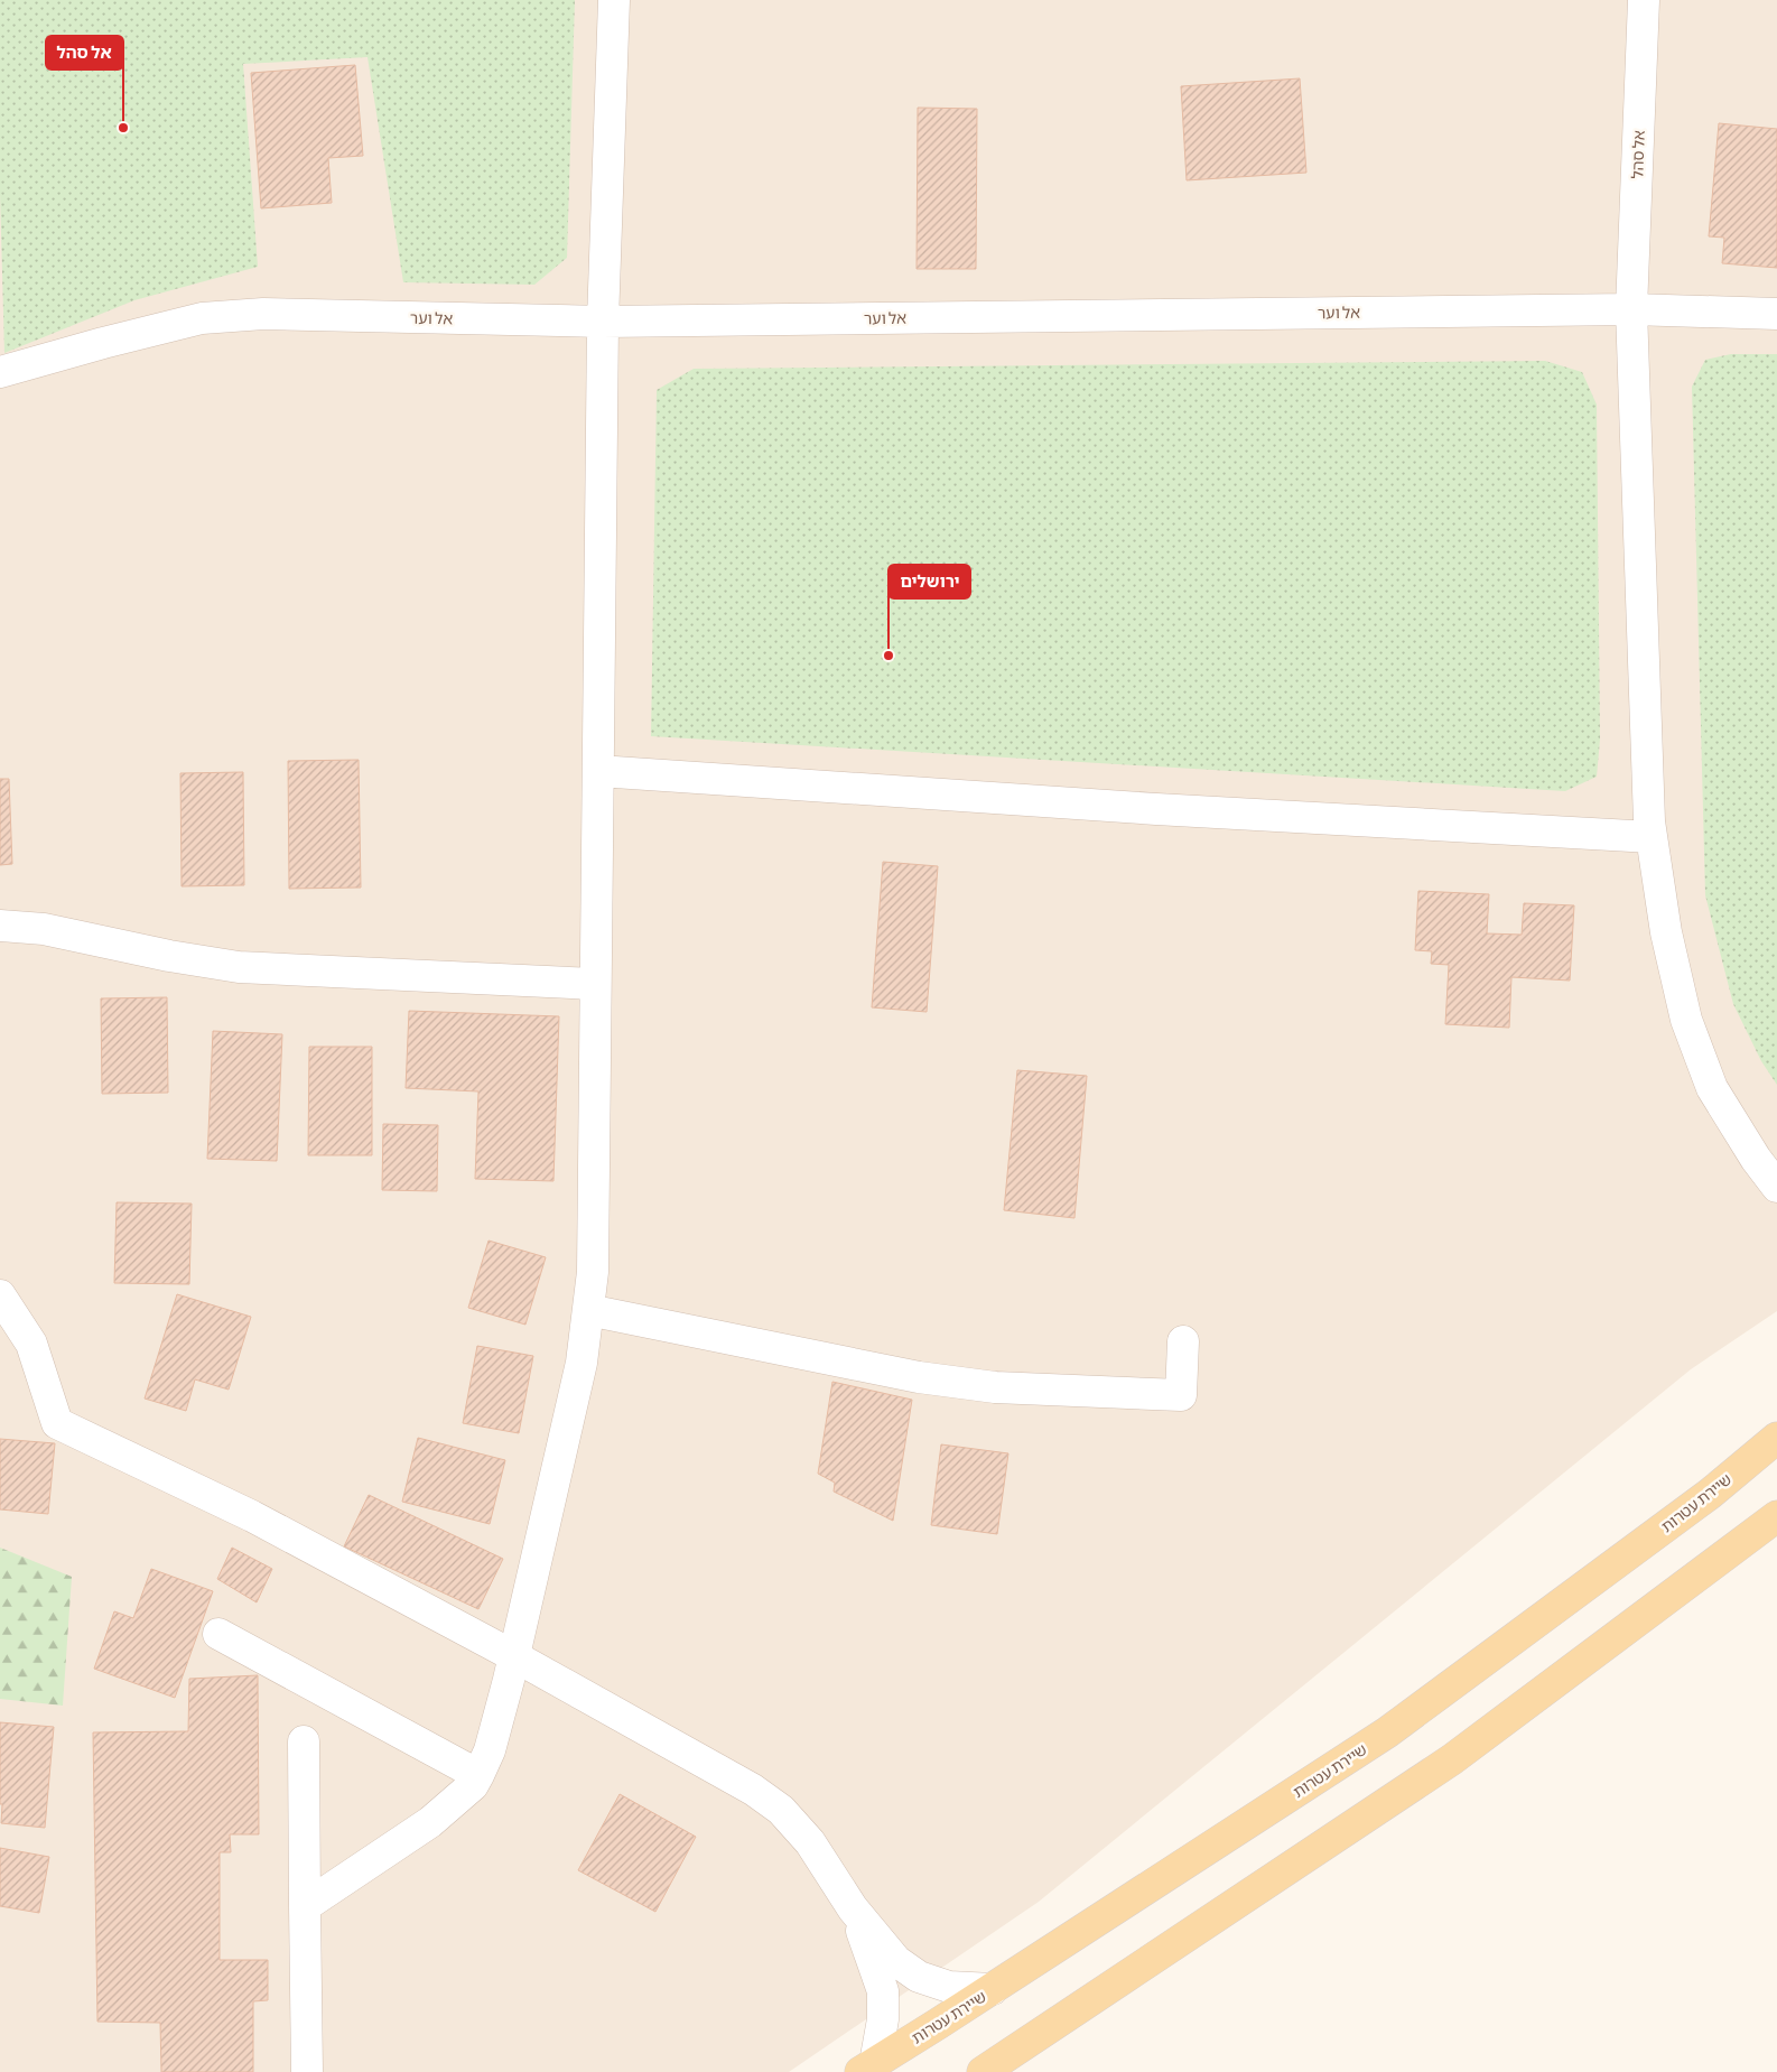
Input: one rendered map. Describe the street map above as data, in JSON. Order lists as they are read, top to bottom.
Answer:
{
  "streets": {
    "main road": ["שיירת עטרות"],
    "street": ["אל סהל", "אל וער"]
  },
  "crossings": [
    ["אל סהל", "אל וער"]
  ],
  "places": ["אל סהל", "ירושלים"]
}
